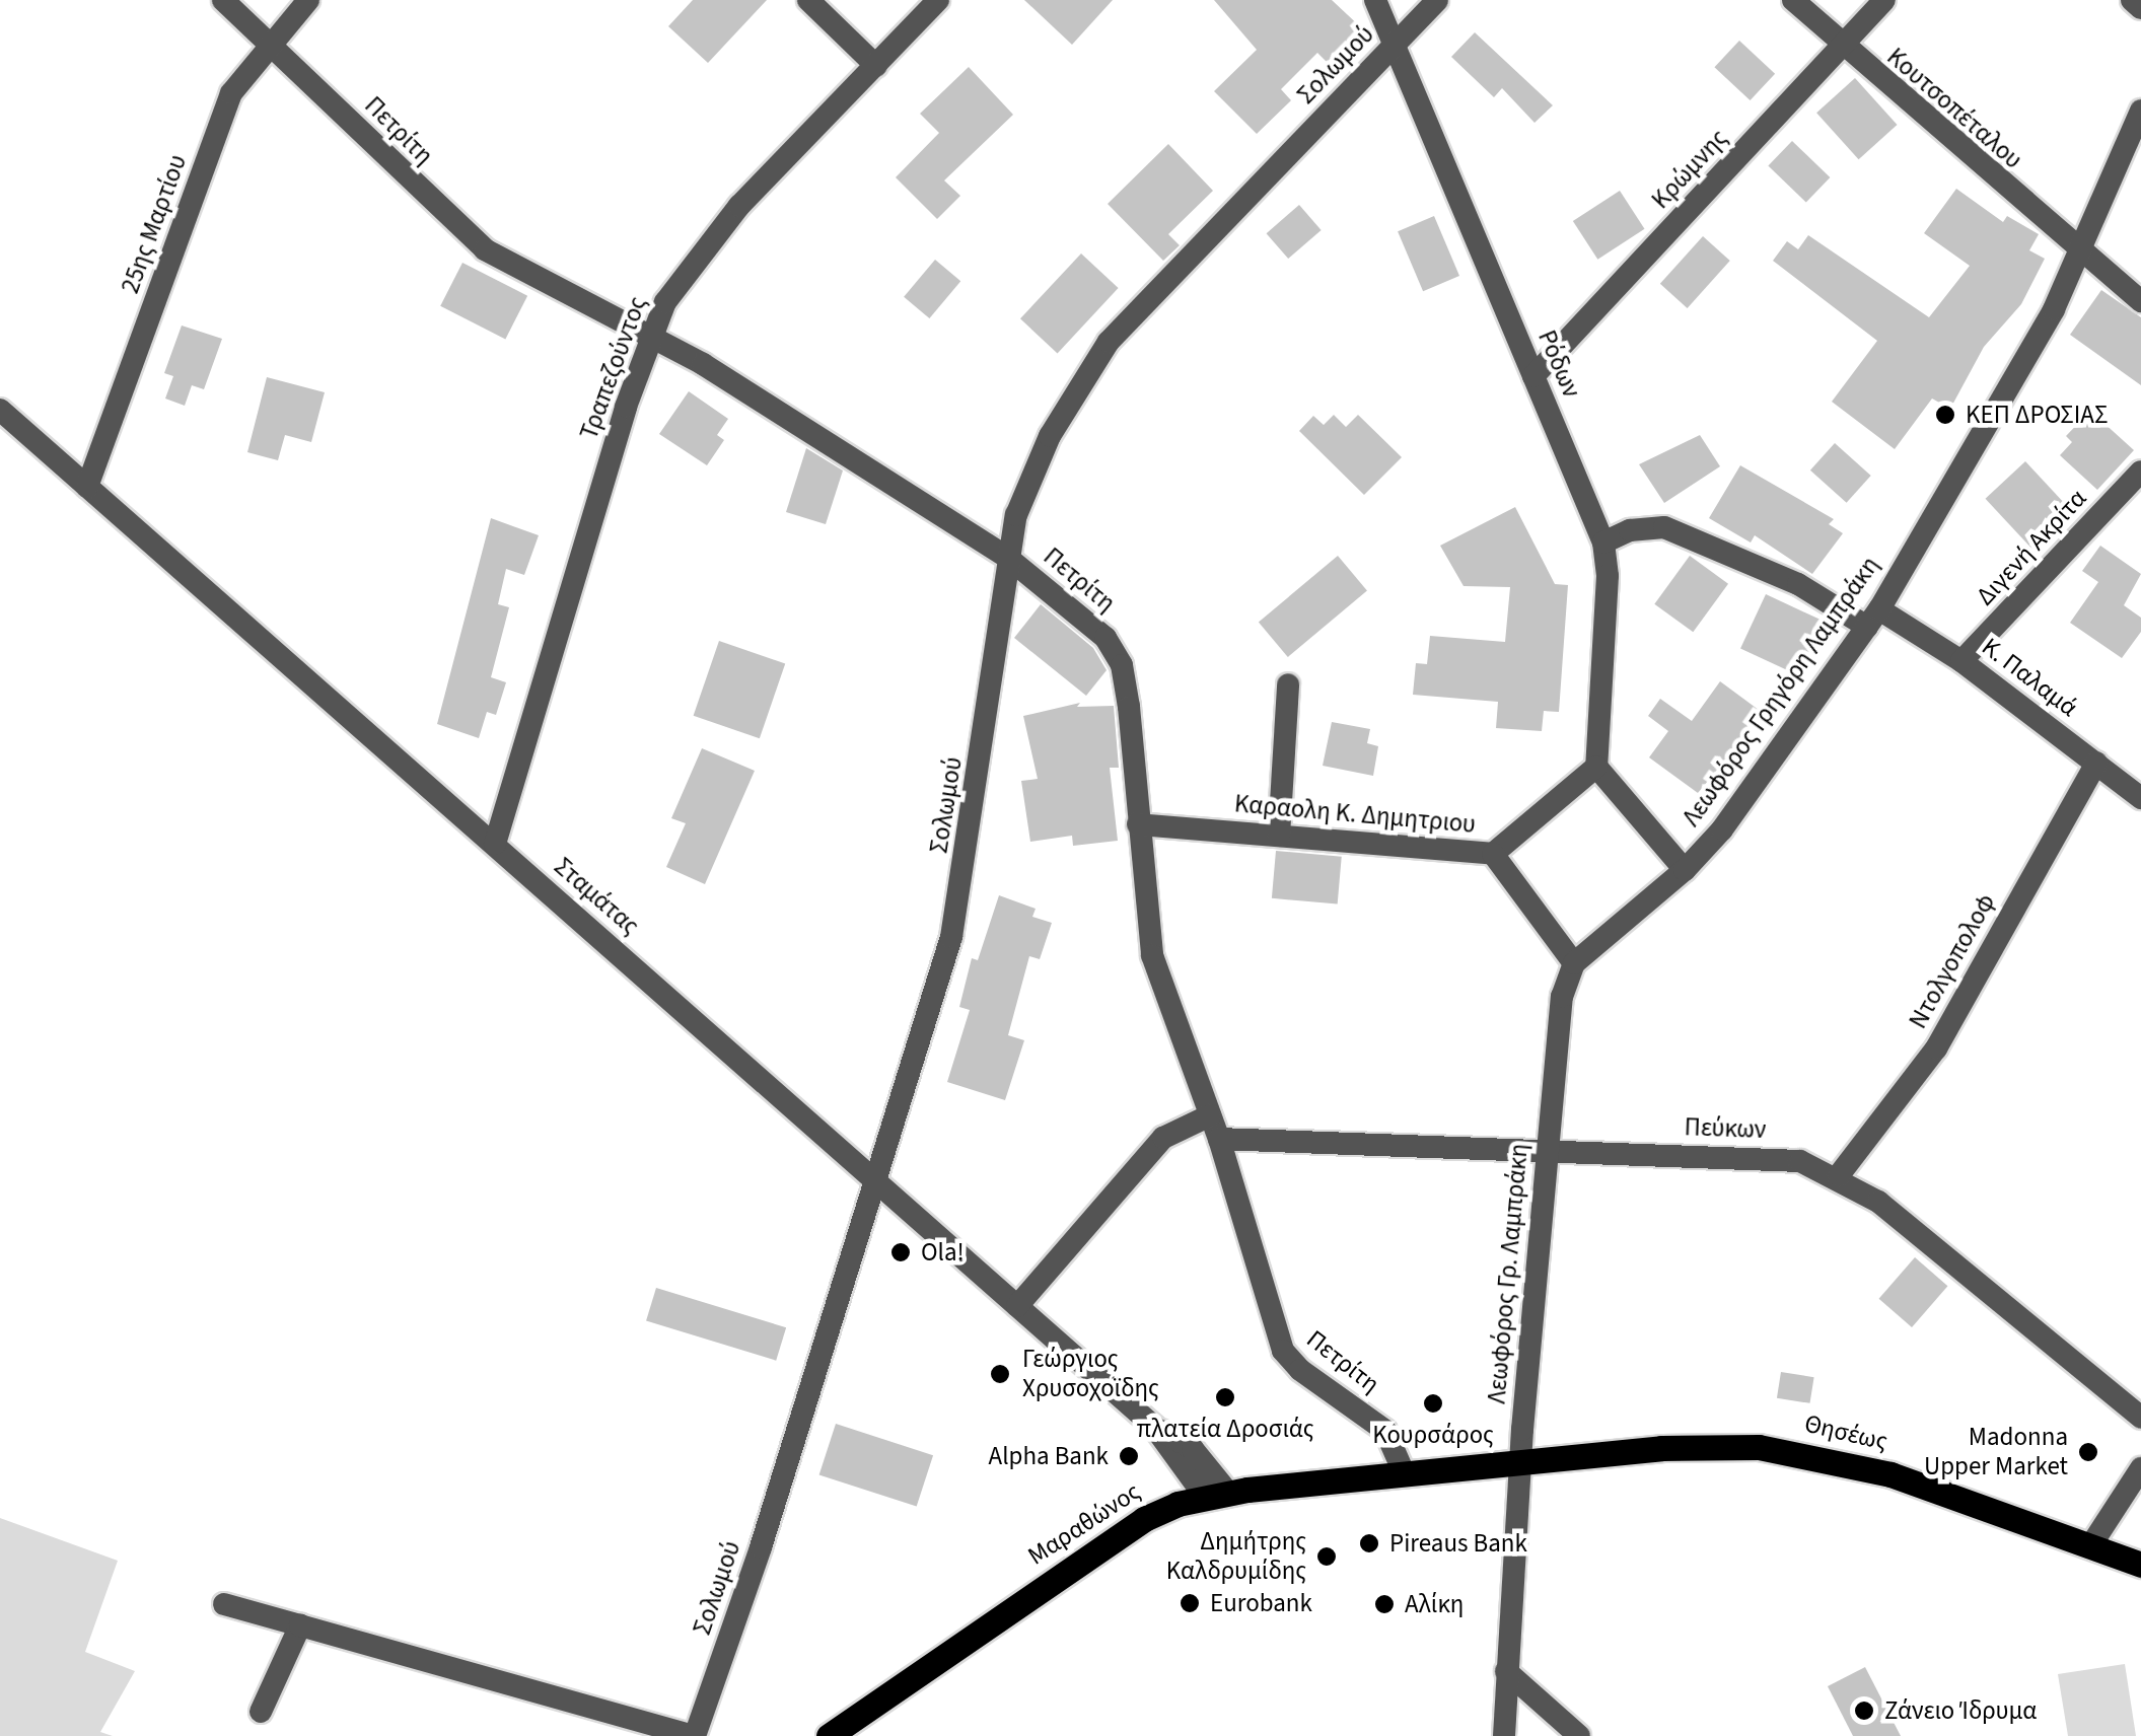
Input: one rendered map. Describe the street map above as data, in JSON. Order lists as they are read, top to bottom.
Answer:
{
  "streets": {
    "main road": ["Θησέως", "Μαραθώνος"],
    "street": [
      "Σολωμού",
      "Κουτσοπέταλου",
      "Πετρίτη",
      "Κρώμνης",
      "25ης Μαρτίου",
      "Ρόδων",
      "Τραπεζούντος",
      "Διγενή Ακρίτα",
      "Κ. Παλαμά",
      "Λεωφόρος Γρηγόρη Λαμπράκη",
      "Καραολη Κ. Δημητριου",
      "Σταμάτας",
      "Ντολγοπολοφ",
      "Πεύκων",
      "Λεωφόρος Γρ. Λαμπράκη"
    ]
  },
  "crossings": [
    ["Σολωμού", "Πετρίτη"],
    ["Σολωμού", "Ρόδων"],
    ["Σολωμού", "Σταμάτας"],
    ["Κουτσοπέταλου", "Κρώμνης"],
    ["Κουτσοπέταλου", "Λεωφόρος Γρηγόρη Λαμπράκη"],
    ["Πετρίτη", "25ης Μαρτίου"],
    ["Πετρίτη", "Τραπεζούντος"],
    ["Πετρίτη", "Καραολη Κ. Δημητριου"],
    ["Πετρίτη", "Πεύκων"],
    ["Πετρίτη", "Μαραθώνος"],
    ["Κρώμνης", "Ρόδων"],
    ["25ης Μαρτίου", "Σταμάτας"],
    ["Ρόδων", "Κ. Παλαμά"],
    ["Ρόδων", "Καραολη Κ. Δημητριου"],
    ["Τραπεζούντος", "Σταμάτας"],
    ["Διγενή Ακρίτα", "Κ. Παλαμά"],
    ["Κ. Παλαμά", "Λεωφόρος Γρηγόρη Λαμπράκη"],
    ["Κ. Παλαμά", "Ντολγοπολοφ"],
    ["Σταμάτας", "Μαραθώνος"],
    ["Ντολγοπολοφ", "Πεύκων"],
    ["Πεύκων", "Λεωφόρος Γρ. Λαμπράκη"],
    ["Λεωφόρος Γρ. Λαμπράκη", "Θησέως"],
    ["Λεωφόρος Γρ. Λαμπράκη", "Μαραθώνος"],
    ["Θησέως", "Μαραθώνος"]
  ],
  "places": [
    "ΚΕΠ ΔΡΟΣΙΑΣ",
    "Ola!",
    "Γεώργιος Χρυσοχοϊδης",
    "πλατεία Δροσιάς",
    "Κουρσάρος",
    "Madonna Upper Market",
    "Alpha Bank",
    "Pireaus Bank",
    "Δημήτρης Καλδρυμίδης",
    "Eurobank",
    "Αλίκη",
    "Ζάνειο Ίδρυμα"
  ]
}
